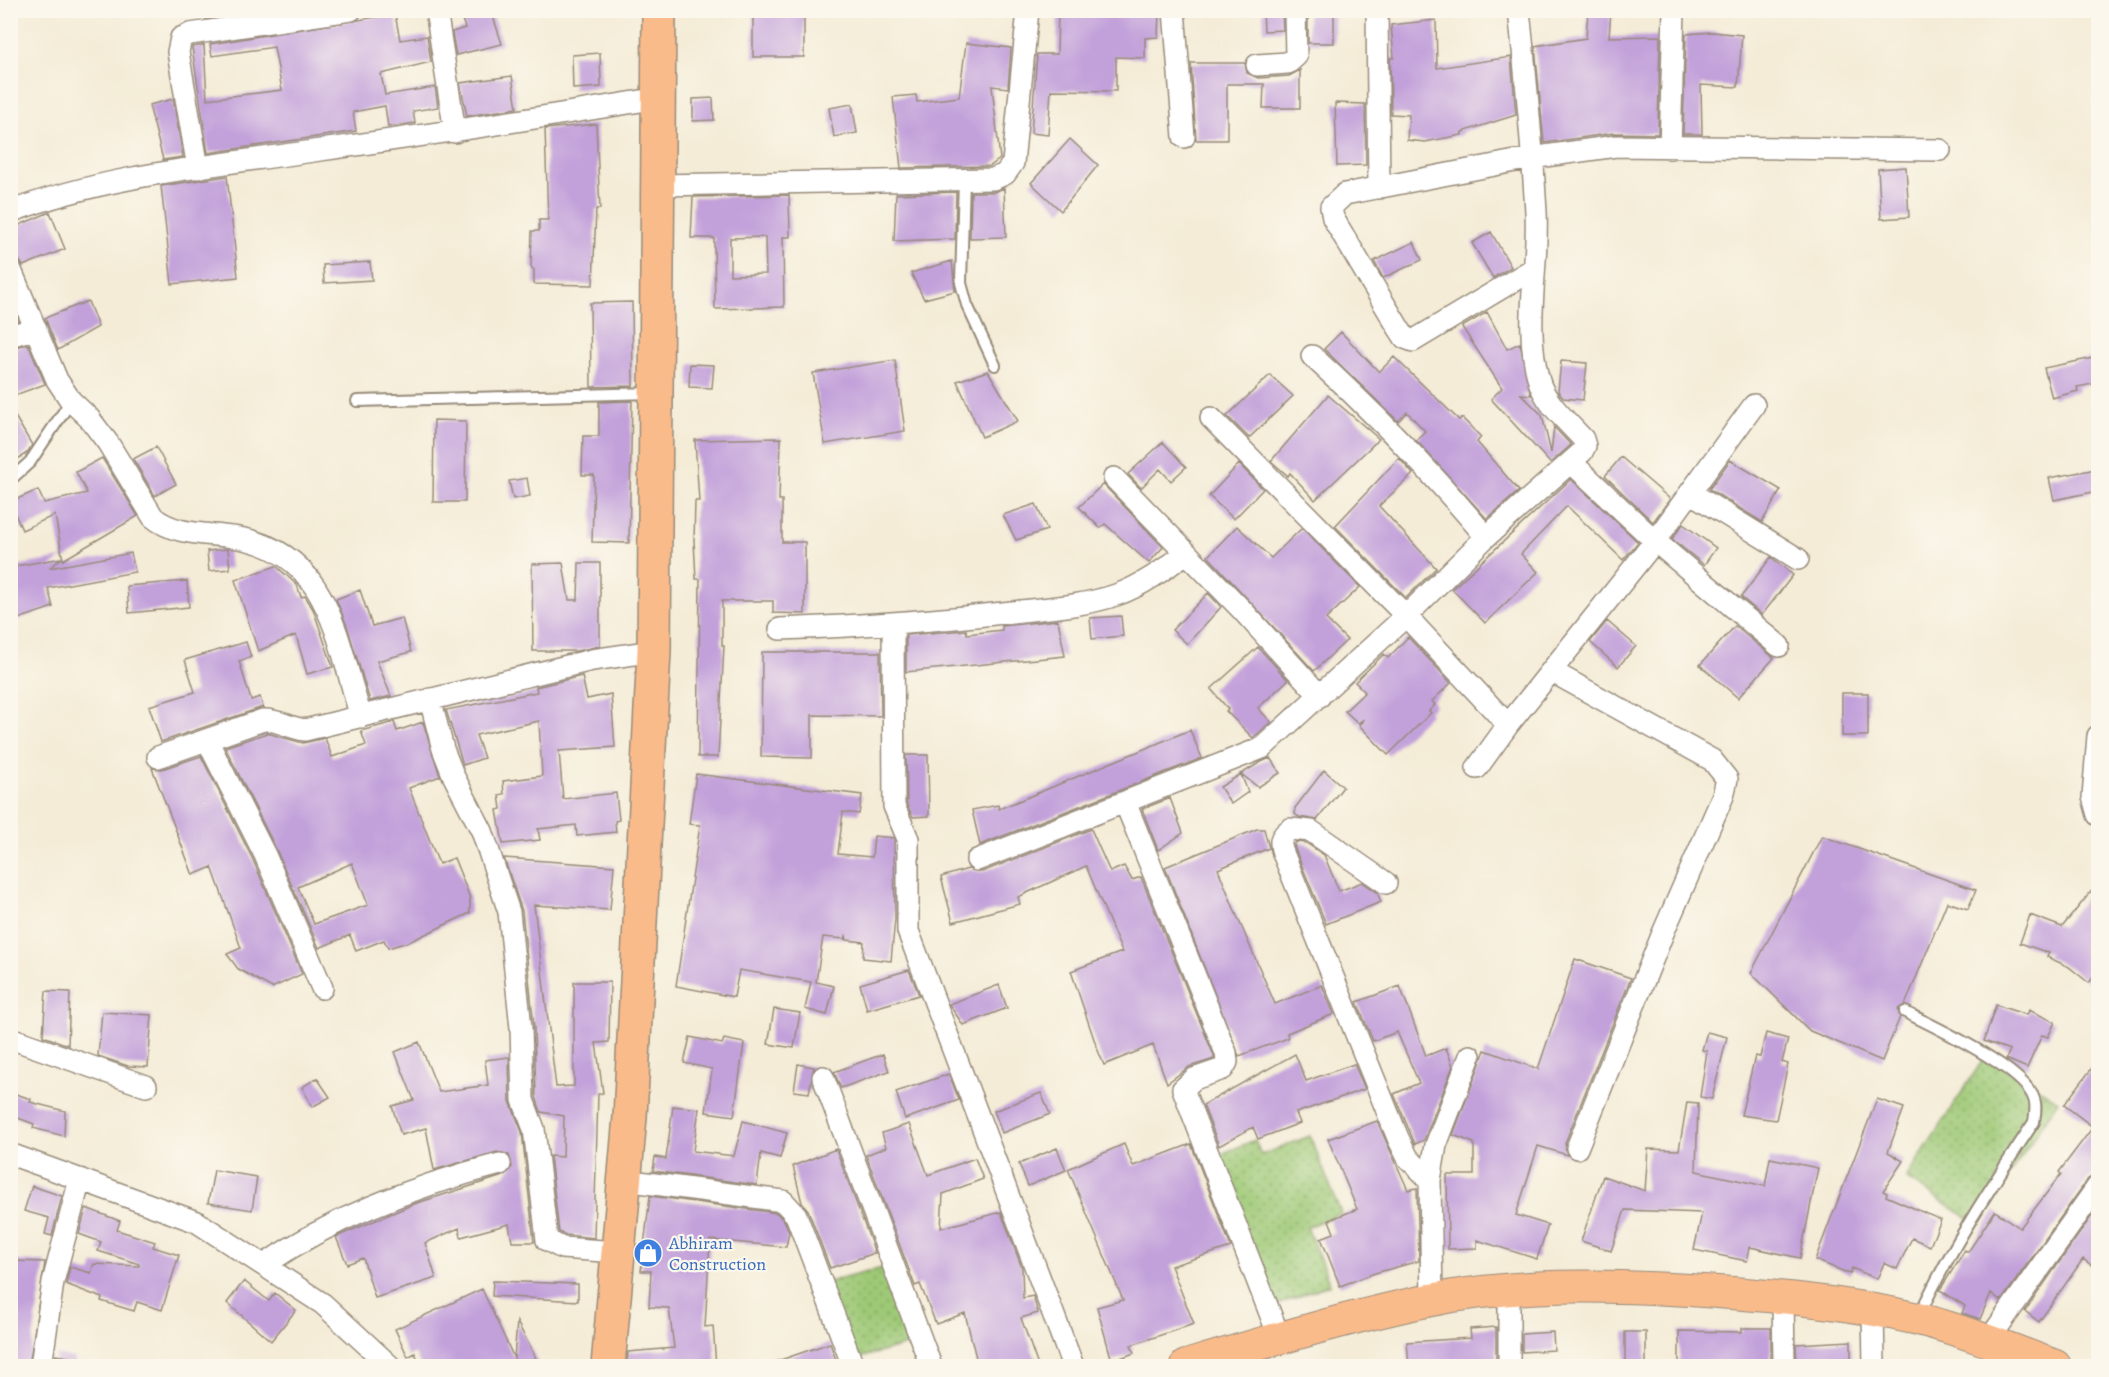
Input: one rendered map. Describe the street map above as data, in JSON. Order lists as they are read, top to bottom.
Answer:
{
  "places": {
    "shop": ["Abhiram Construction"]
  }
}
